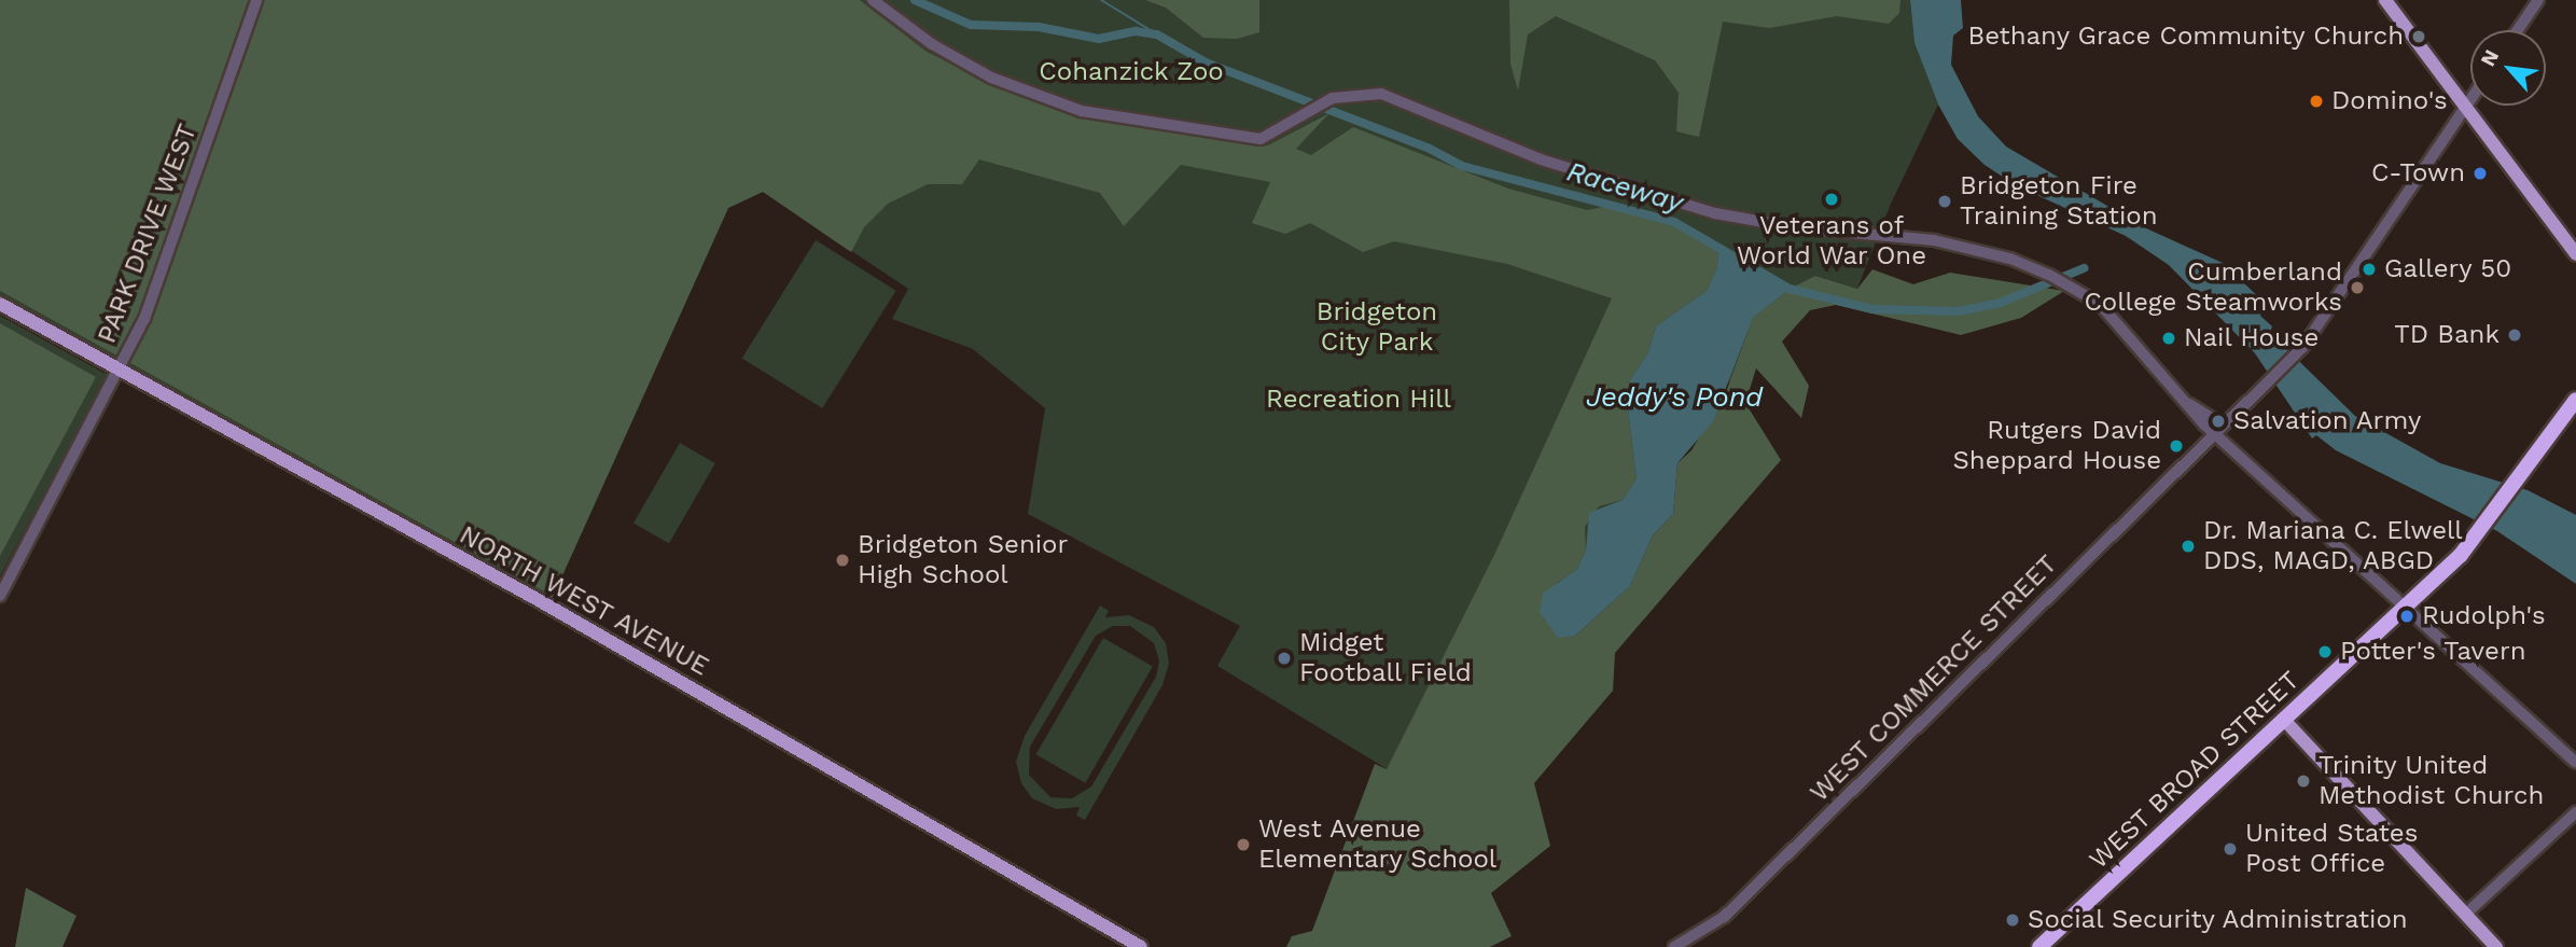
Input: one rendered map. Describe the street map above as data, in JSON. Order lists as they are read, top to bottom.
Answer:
{
  "streets": {
    "highway": ["WEST BROAD STREET"],
    "main road": ["NORTH WEST AVENUE"],
    "street": ["PARK DRIVE WEST", "WEST COMMERCE STREET"]
  },
  "crossings": [
    ["PARK DRIVE WEST", "NORTH WEST AVENUE"]
  ],
  "water": ["Raceway", "Jeddy's Pond"],
  "parks": ["Cohanzick Zoo", "Bridgeton City Park", "Recreation Hill"],
  "places": [
    "Bethany Grace Community Church",
    "Domino's",
    "C-Town",
    "Veterans of World War One",
    "Bridgeton Fire Training Station",
    "Gallery 50",
    "Cumberland College Steamworks",
    "TD Bank",
    "Nail House",
    "Salvation Army",
    "Rutgers David Sheppard House",
    "Dr. Mariana C. Elwell DDS, MAGD, ABGD",
    "Bridgeton Senior High School",
    "Rudolph's",
    "Potter's Tavern",
    "Midget Football Field",
    "Trinity United Methodist Church",
    "West Avenue Elementary School",
    "United States Post Office",
    "Social Security Administration"
  ],
  "north": "top left"
}
